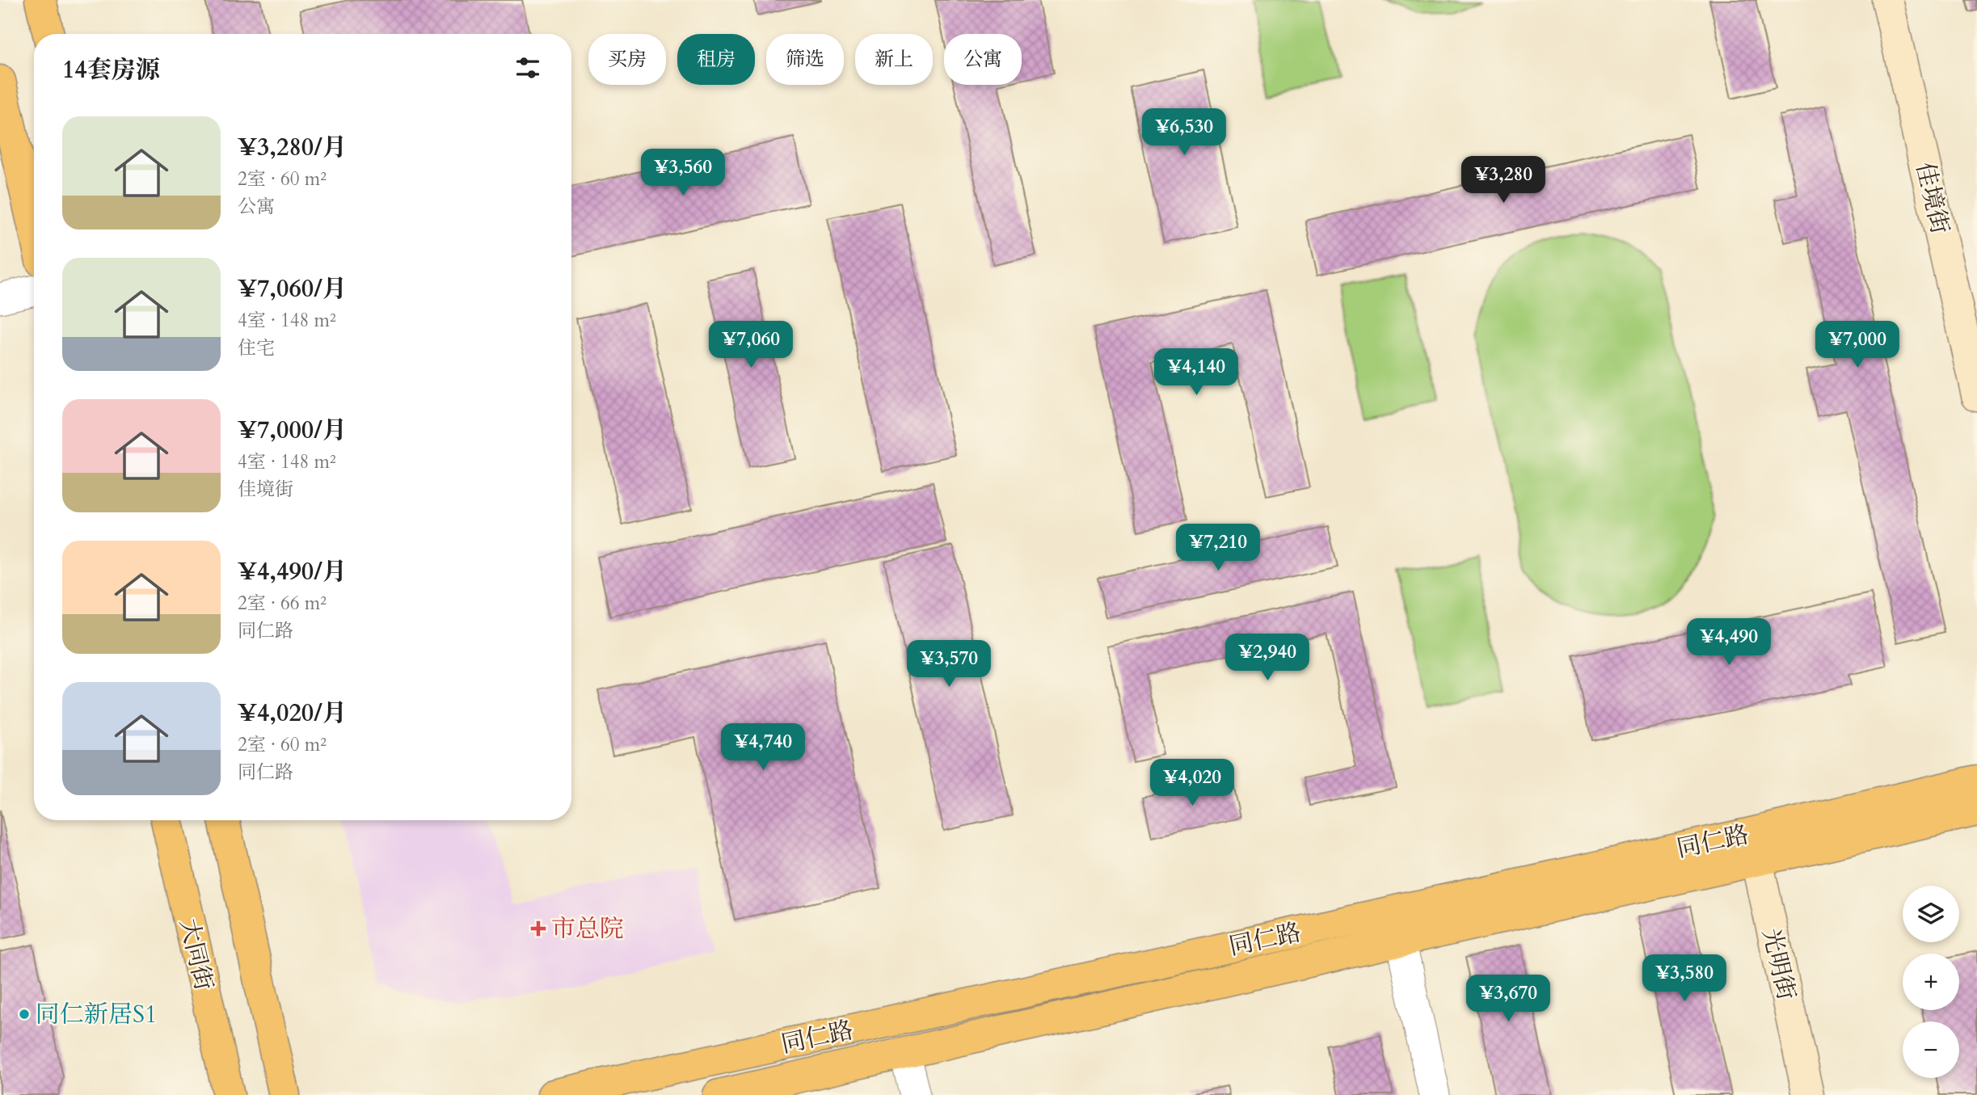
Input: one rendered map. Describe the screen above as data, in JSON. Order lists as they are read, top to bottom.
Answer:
{
  "streets": {
    "main road": ["同仁路", "大同街"],
    "street": ["佳境街", "光明街"]
  },
  "crossings": [
    ["同仁路", "光明街"]
  ],
  "places": {
    "health": ["市总院"],
    "other": ["同仁新居S1"]
  },
  "page": {
    "chip": [
      "买房",
      "租房",
      "筛选",
      "新上",
      "公寓"
    ],
    "heading": "14套房源",
    "list": [
      {
        "name": "¥3,280/月",
        "note": "2室 · 60 m² · 公寓"
      },
      {
        "name": "¥7,060/月",
        "note": "4室 · 148 m² · 住宅"
      },
      {
        "name": "¥7,000/月",
        "note": "4室 · 148 m² · 佳境街"
      },
      {
        "name": "¥4,490/月",
        "note": "2室 · 66 m² · 同仁路"
      },
      {
        "name": "¥4,020/月",
        "note": "2室 · 60 m² · 同仁路"
      }
    ],
    "price": [
      "¥6,530",
      "¥3,560",
      "¥3,280",
      "¥7,060",
      "¥7,000",
      "¥4,140",
      "¥7,210",
      "¥4,490",
      "¥2,940",
      "¥3,570",
      "¥4,740",
      "¥4,020",
      "¥3,580",
      "¥3,670"
    ],
    "map_buttons": ["+", "−"]
  }
}
